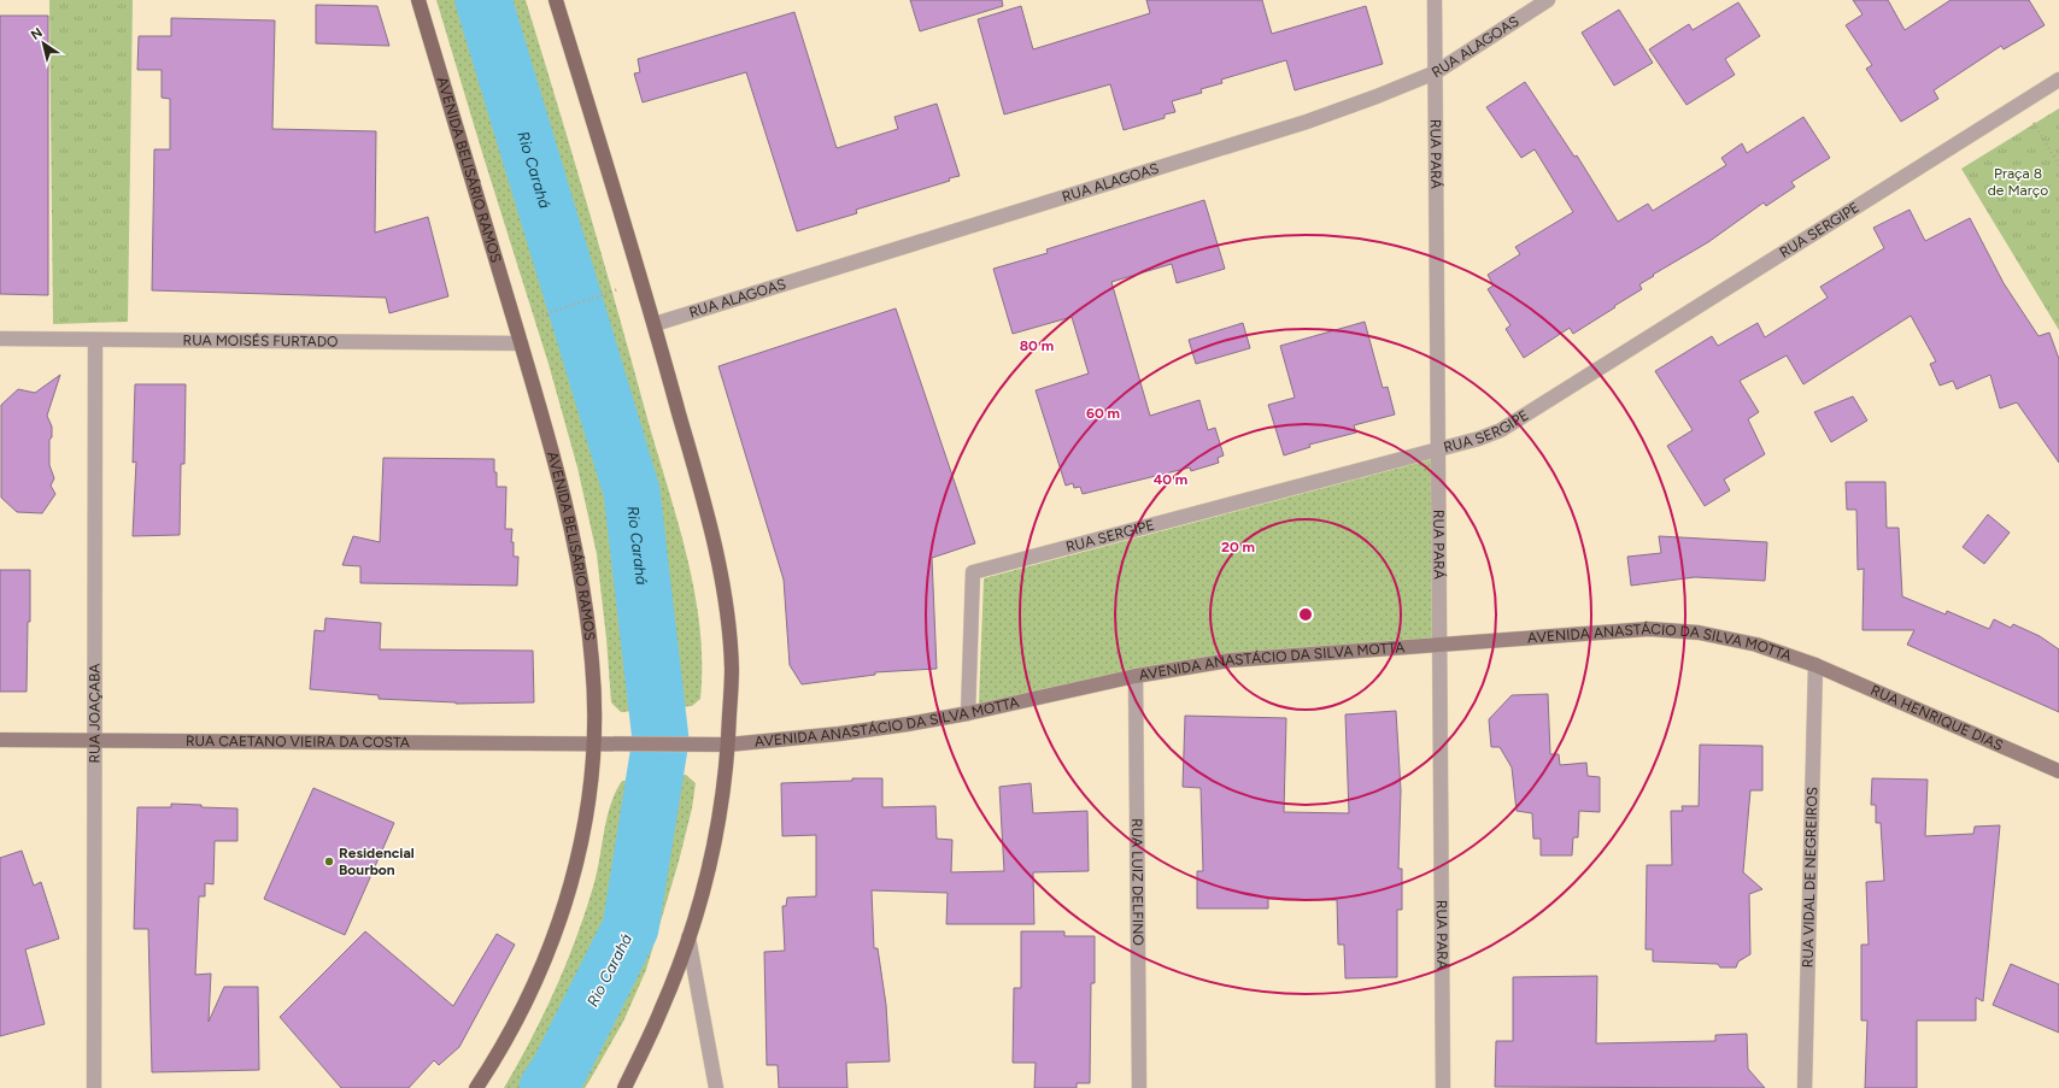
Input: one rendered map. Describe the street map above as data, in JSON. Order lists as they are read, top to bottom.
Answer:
{
  "streets": {
    "main road": [
      "AVENIDA BELISÁRIO RAMOS",
      "AVENIDA ANASTÁCIO DA SILVA MOTTA",
      "RUA HENRIQUE DIAS",
      "RUA CAETANO VIEIRA DA COSTA"
    ],
    "street": [
      "RUA ALAGOAS",
      "RUA PARÁ",
      "RUA SERGIPE",
      "RUA MOISÉS FURTADO",
      "RUA JOAÇABA",
      "RUA VIDAL DE NEGREIROS",
      "RUA LUIZ DELFINO"
    ]
  },
  "crossings": [
    ["RUA ALAGOAS", "RUA PARÁ"],
    ["RUA PARÁ", "RUA SERGIPE"],
    ["RUA PARÁ", "AVENIDA ANASTÁCIO DA SILVA MOTTA"],
    ["AVENIDA BELISÁRIO RAMOS", "RUA MOISÉS FURTADO"],
    ["AVENIDA BELISÁRIO RAMOS", "RUA CAETANO VIEIRA DA COSTA"],
    ["RUA SERGIPE", "AVENIDA ANASTÁCIO DA SILVA MOTTA"],
    ["RUA MOISÉS FURTADO", "RUA JOAÇABA"],
    ["AVENIDA ANASTÁCIO DA SILVA MOTTA", "RUA HENRIQUE DIAS"],
    ["AVENIDA ANASTÁCIO DA SILVA MOTTA", "RUA CAETANO VIEIRA DA COSTA"],
    ["AVENIDA ANASTÁCIO DA SILVA MOTTA", "RUA VIDAL DE NEGREIROS"],
    ["AVENIDA ANASTÁCIO DA SILVA MOTTA", "RUA LUIZ DELFINO"],
    ["RUA JOAÇABA", "RUA CAETANO VIEIRA DA COSTA"],
    ["RUA HENRIQUE DIAS", "RUA VIDAL DE NEGREIROS"]
  ],
  "water": ["Rio Carahá"],
  "parks": ["Praça 8 de Março"],
  "places": ["Residencial Bourbon"],
  "north": "top left",
  "rings": [
    "80 m",
    "60 m",
    "40 m",
    "20 m"
  ]
}
